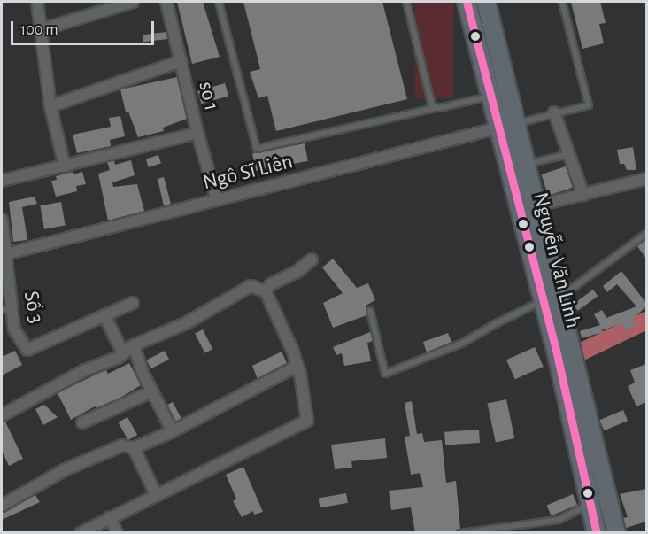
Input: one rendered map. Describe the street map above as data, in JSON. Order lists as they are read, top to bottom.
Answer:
{
  "streets": {
    "highway": ["Nguyễn Văn Linh"],
    "street": ["so 1", "Ngô Sĩ Liên", "Số 3"]
  },
  "crossings": [
    ["so 1", "Ngô Sĩ Liên"],
    ["Ngô Sĩ Liên", "Nguyễn Văn Linh"],
    ["Ngô Sĩ Liên", "Số 3"]
  ],
  "scale_bar": "100 m"
}
